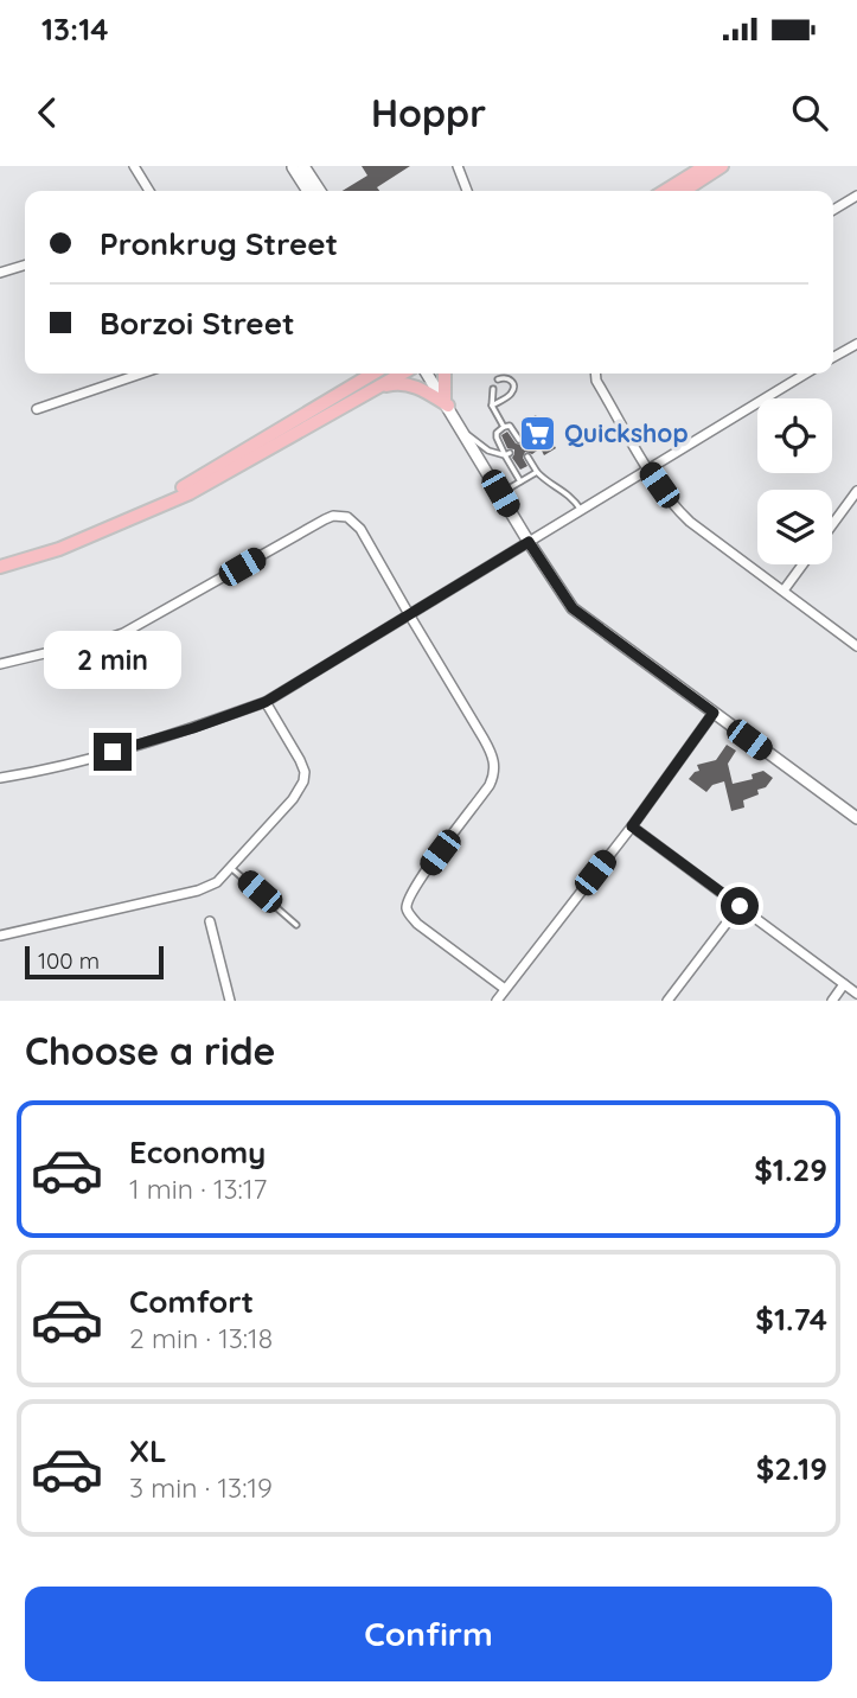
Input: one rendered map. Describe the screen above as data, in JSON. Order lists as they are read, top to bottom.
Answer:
{
  "places": {
    "supermarket": ["Quickshop"]
  },
  "scale_bar": "100 m",
  "page": {
    "status": "13:14",
    "header": "Hoppr",
    "banner": ["Pronkrug Street", "Borzoi Street"],
    "bubble": "2 min",
    "scale": "100 m",
    "heading": "Choose a ride",
    "list": [
      {
        "name": "Economy",
        "note": "1 min · 13:17",
        "value": "$1.29"
      },
      {
        "name": "Comfort",
        "note": "2 min · 13:18",
        "value": "$1.74"
      },
      {
        "name": "XL",
        "note": "3 min · 13:19",
        "value": "$2.19"
      }
    ],
    "buttons": "Confirm"
  }
}
